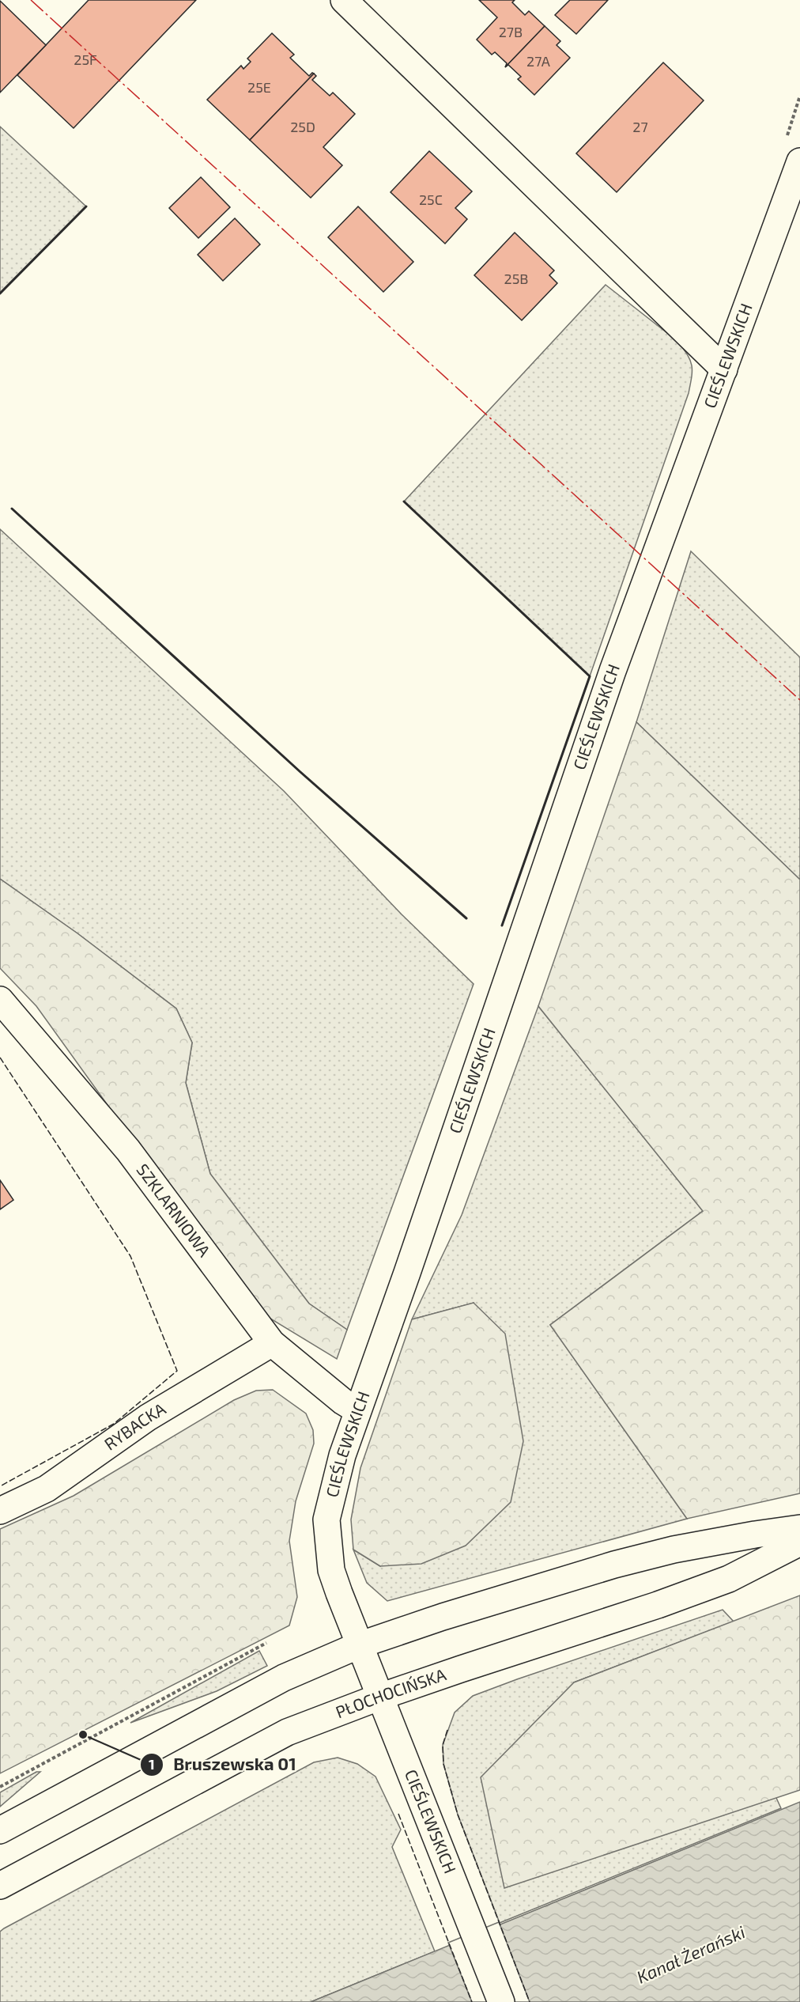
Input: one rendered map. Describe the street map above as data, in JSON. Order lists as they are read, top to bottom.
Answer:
{
  "streets": {
    "street": [
      "CIEŚLEWSKICH",
      "SZKLARNIOWA",
      "RYBACKA",
      "PŁOCHOCIŃSKA"
    ]
  },
  "crossings": [
    ["CIEŚLEWSKICH", "SZKLARNIOWA"],
    ["CIEŚLEWSKICH", "PŁOCHOCIŃSKA"],
    ["SZKLARNIOWA", "RYBACKA"]
  ],
  "water": ["Kanał Żerański"],
  "places": ["Bruszewska 01"],
  "house_numbers": [
    "27B",
    "25F",
    "27A",
    "25E",
    "25D",
    "27",
    "25C",
    "25B"
  ]
}
